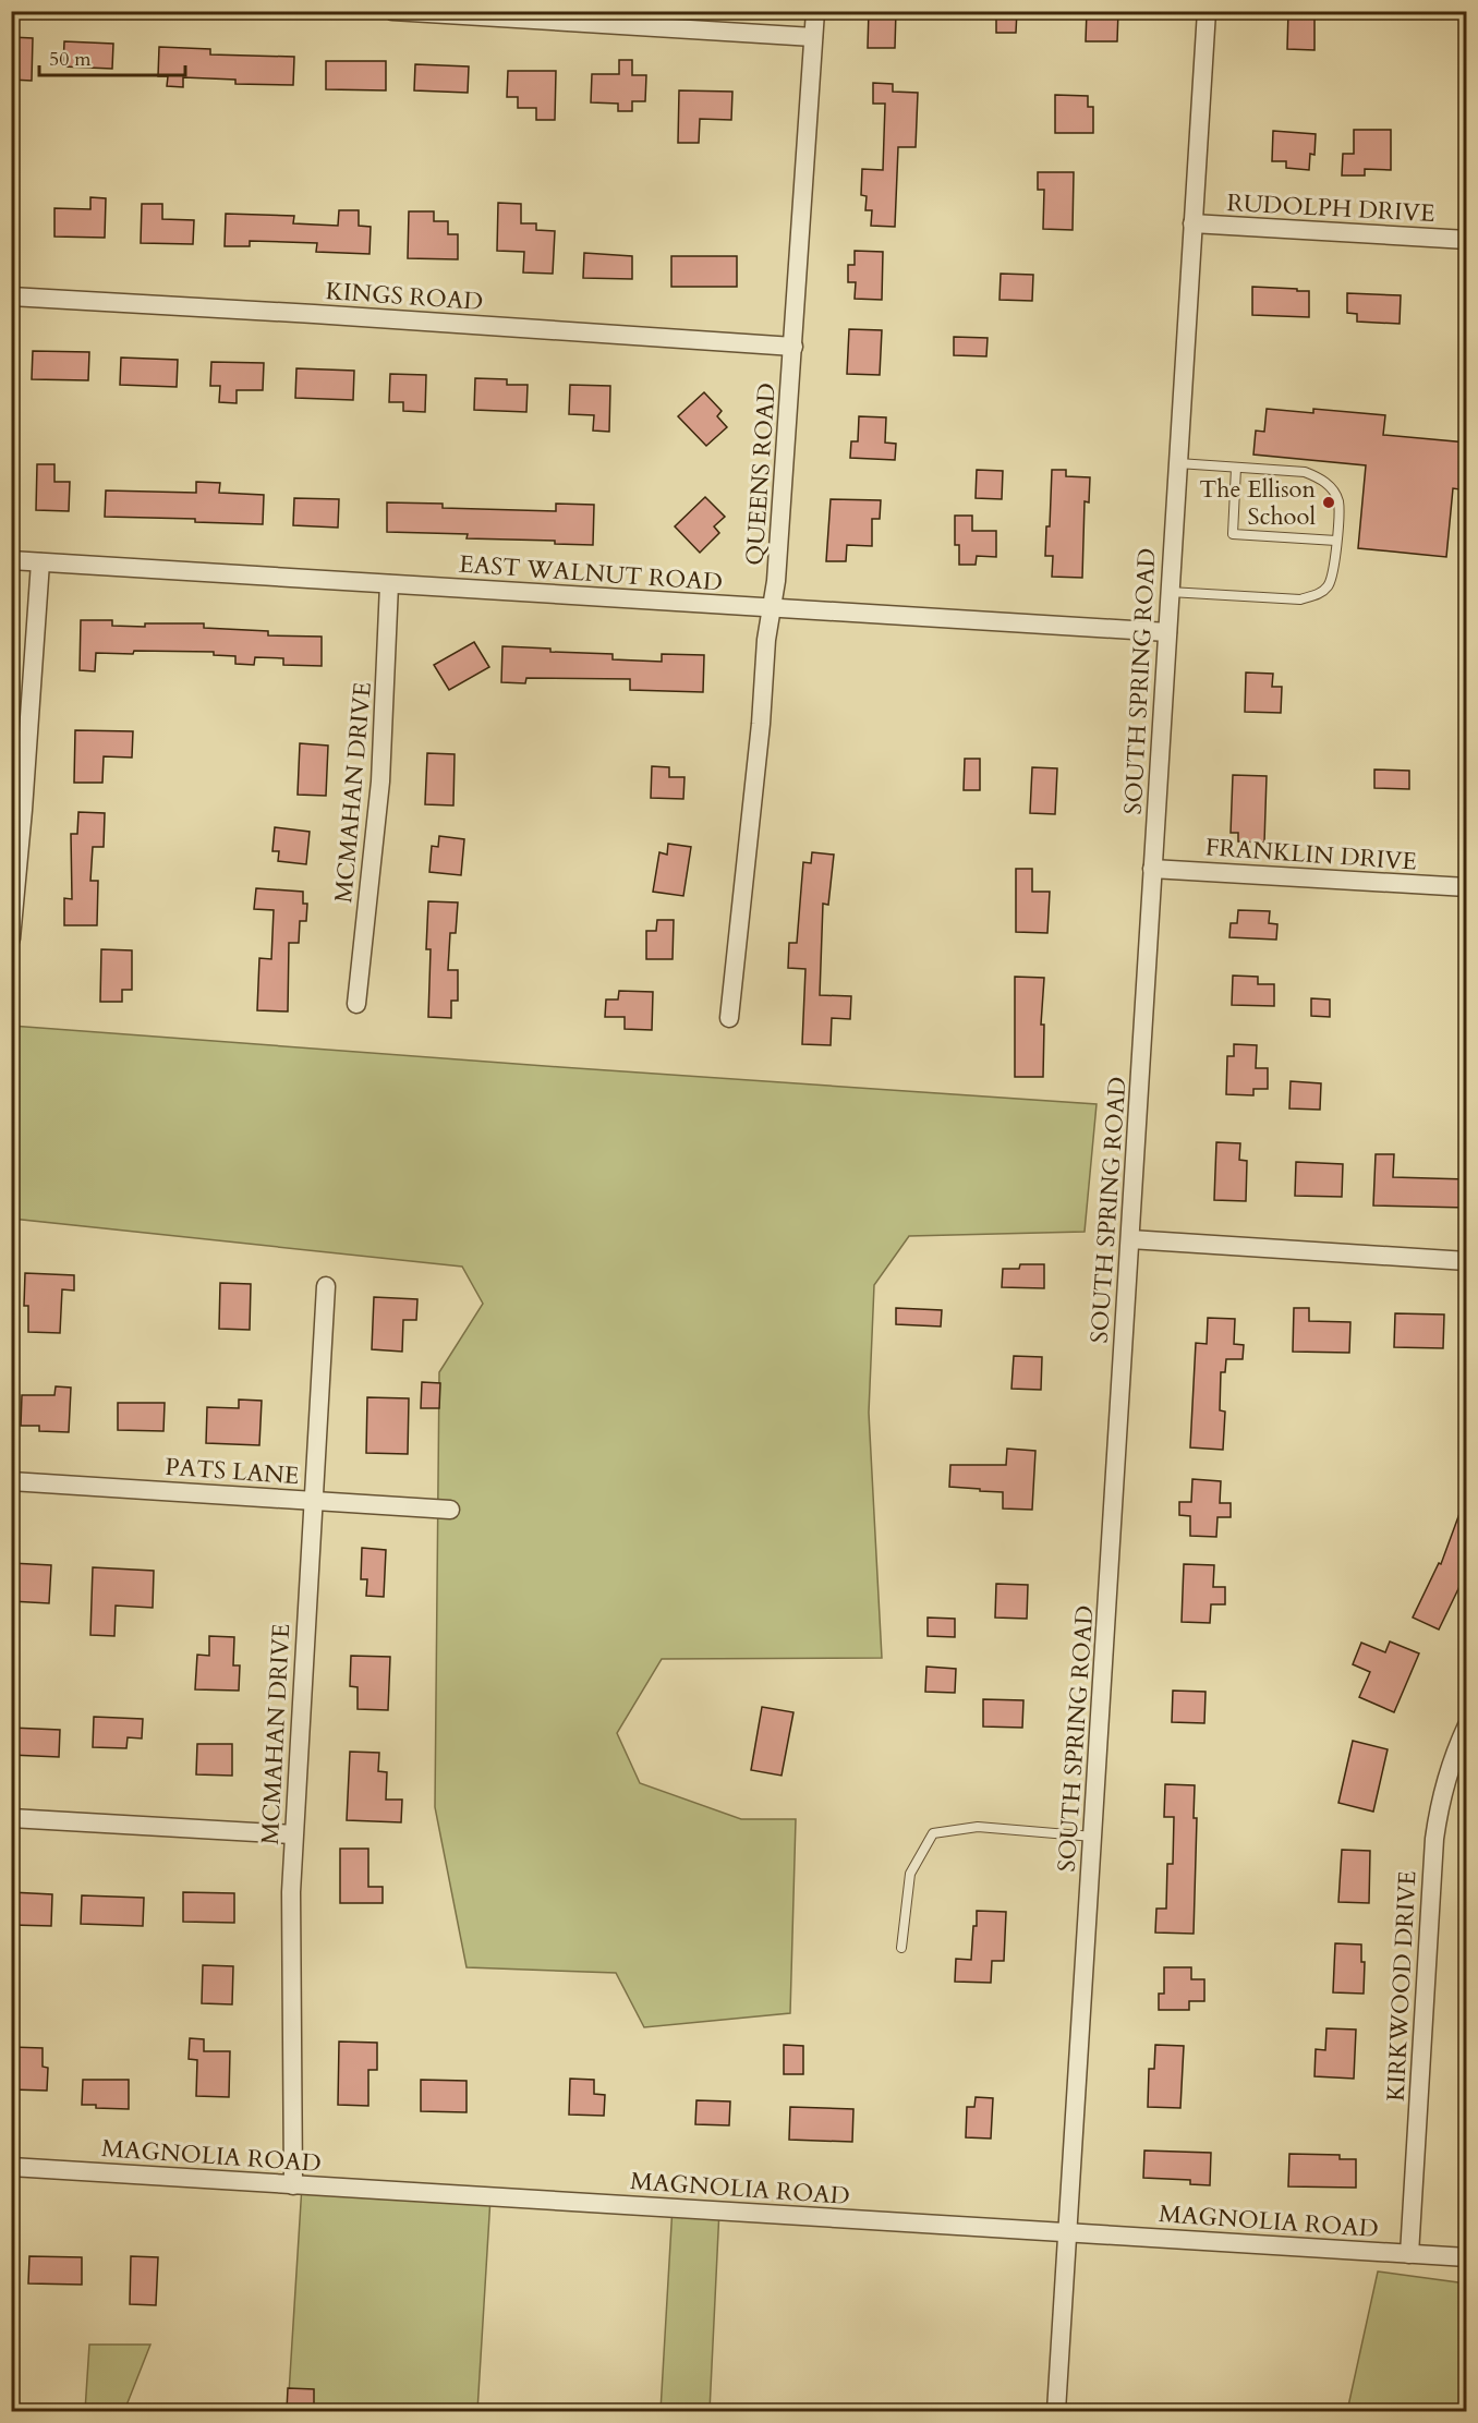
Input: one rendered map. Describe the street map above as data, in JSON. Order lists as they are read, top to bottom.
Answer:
{
  "streets": {
    "street": [
      "RUDOLPH DRIVE",
      "KINGS ROAD",
      "QUEENS ROAD",
      "EAST WALNUT ROAD",
      "SOUTH SPRING ROAD",
      "MCMAHAN DRIVE",
      "FRANKLIN DRIVE",
      "PATS LANE",
      "KIRKWOOD DRIVE",
      "MAGNOLIA ROAD"
    ]
  },
  "crossings": [
    ["RUDOLPH DRIVE", "SOUTH SPRING ROAD"],
    ["KINGS ROAD", "QUEENS ROAD"],
    ["QUEENS ROAD", "EAST WALNUT ROAD"],
    ["EAST WALNUT ROAD", "SOUTH SPRING ROAD"],
    ["EAST WALNUT ROAD", "MCMAHAN DRIVE"],
    ["SOUTH SPRING ROAD", "FRANKLIN DRIVE"],
    ["SOUTH SPRING ROAD", "MAGNOLIA ROAD"],
    ["MCMAHAN DRIVE", "PATS LANE"],
    ["MCMAHAN DRIVE", "MAGNOLIA ROAD"],
    ["KIRKWOOD DRIVE", "MAGNOLIA ROAD"]
  ],
  "places": ["The Ellison School"],
  "scale_bar": "50 m"
}
